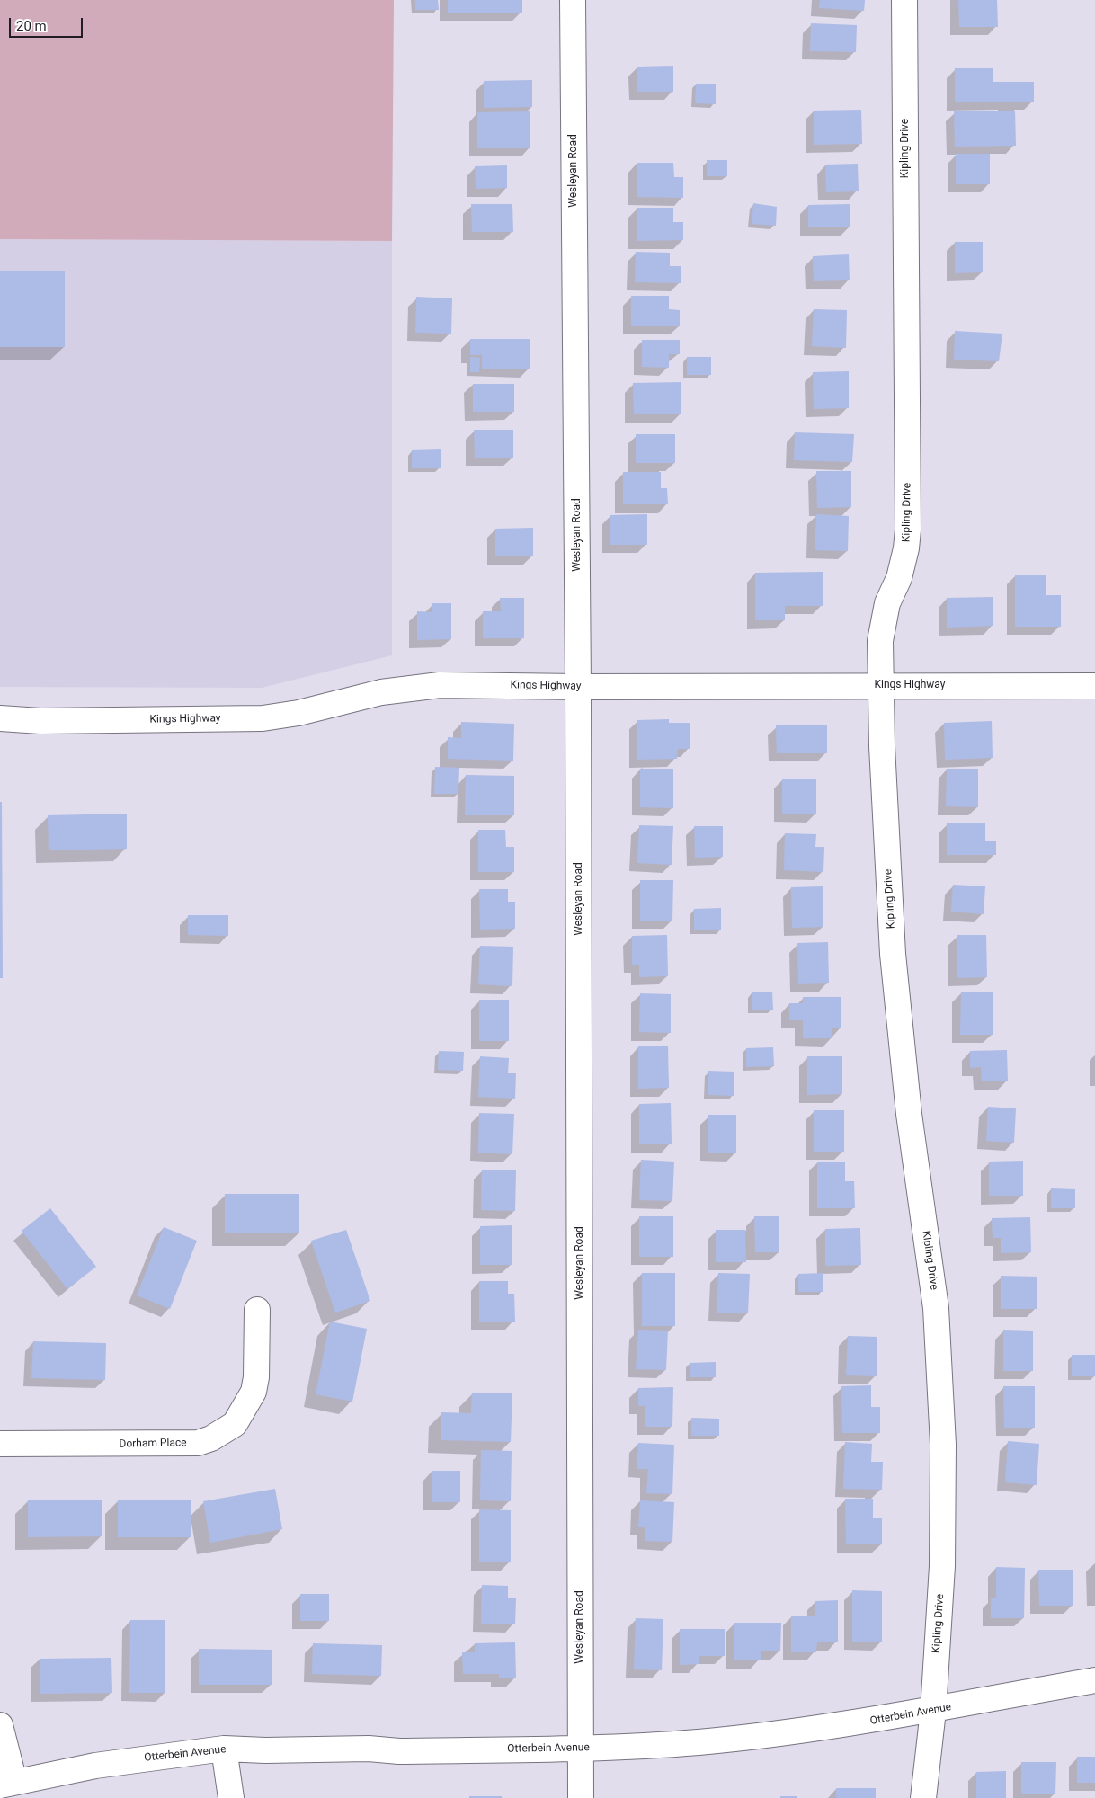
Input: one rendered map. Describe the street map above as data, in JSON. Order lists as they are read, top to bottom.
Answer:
{
  "streets": {
    "street": [
      "Kipling Drive",
      "Wesleyan Road",
      "Kings Highway",
      "Dorham Place",
      "Otterbein Avenue"
    ]
  },
  "crossings": [
    ["Kipling Drive", "Kings Highway"],
    ["Kipling Drive", "Otterbein Avenue"],
    ["Wesleyan Road", "Kings Highway"],
    ["Wesleyan Road", "Otterbein Avenue"]
  ],
  "scale_bar": "20 m"
}
